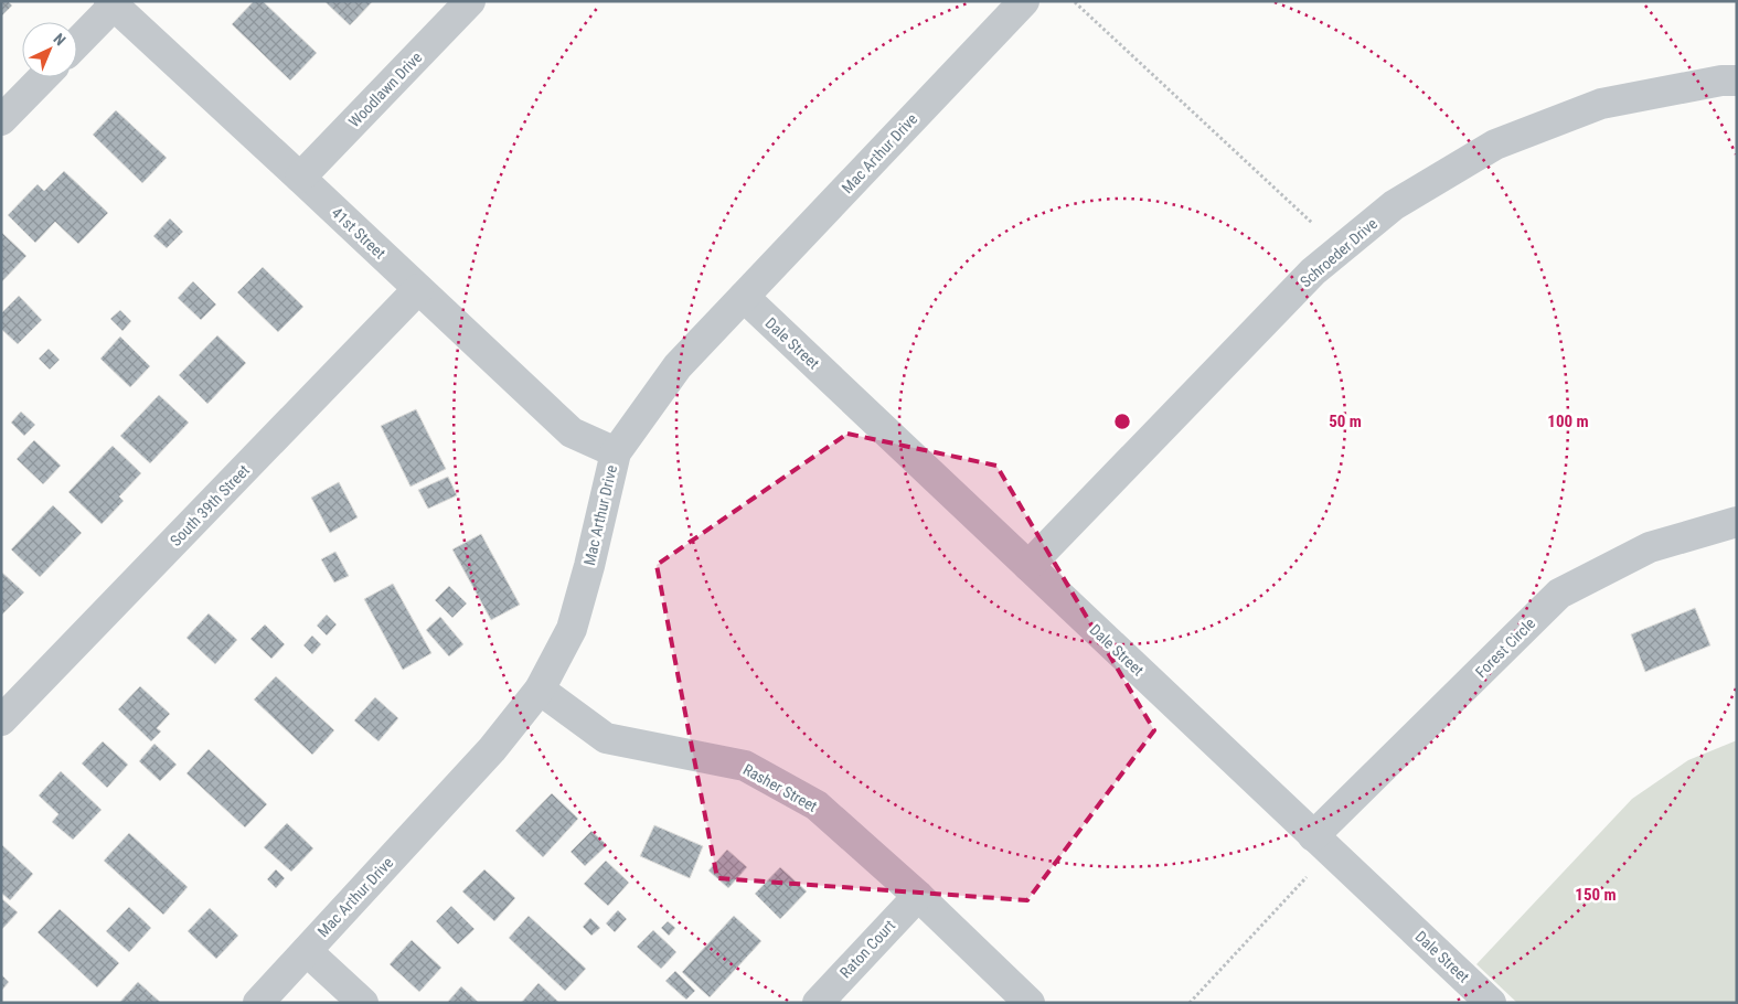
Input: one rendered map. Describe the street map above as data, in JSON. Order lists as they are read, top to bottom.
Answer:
{
  "streets": {
    "street": [
      "Woodlawn Drive",
      "Mac Arthur Drive",
      "41st Street",
      "Schroeder Drive",
      "Dale Street",
      "South 39th Street",
      "Forest Circle",
      "Rasher Street",
      "Raton Court"
    ]
  },
  "crossings": [
    ["Woodlawn Drive", "41st Street"],
    ["Mac Arthur Drive", "41st Street"],
    ["Mac Arthur Drive", "Dale Street"],
    ["Mac Arthur Drive", "Rasher Street"],
    ["41st Street", "South 39th Street"],
    ["Schroeder Drive", "Dale Street"],
    ["Dale Street", "Forest Circle"],
    ["Rasher Street", "Raton Court"]
  ],
  "north": "top right",
  "rings": ["50 m", "100 m", "150 m"]
}
